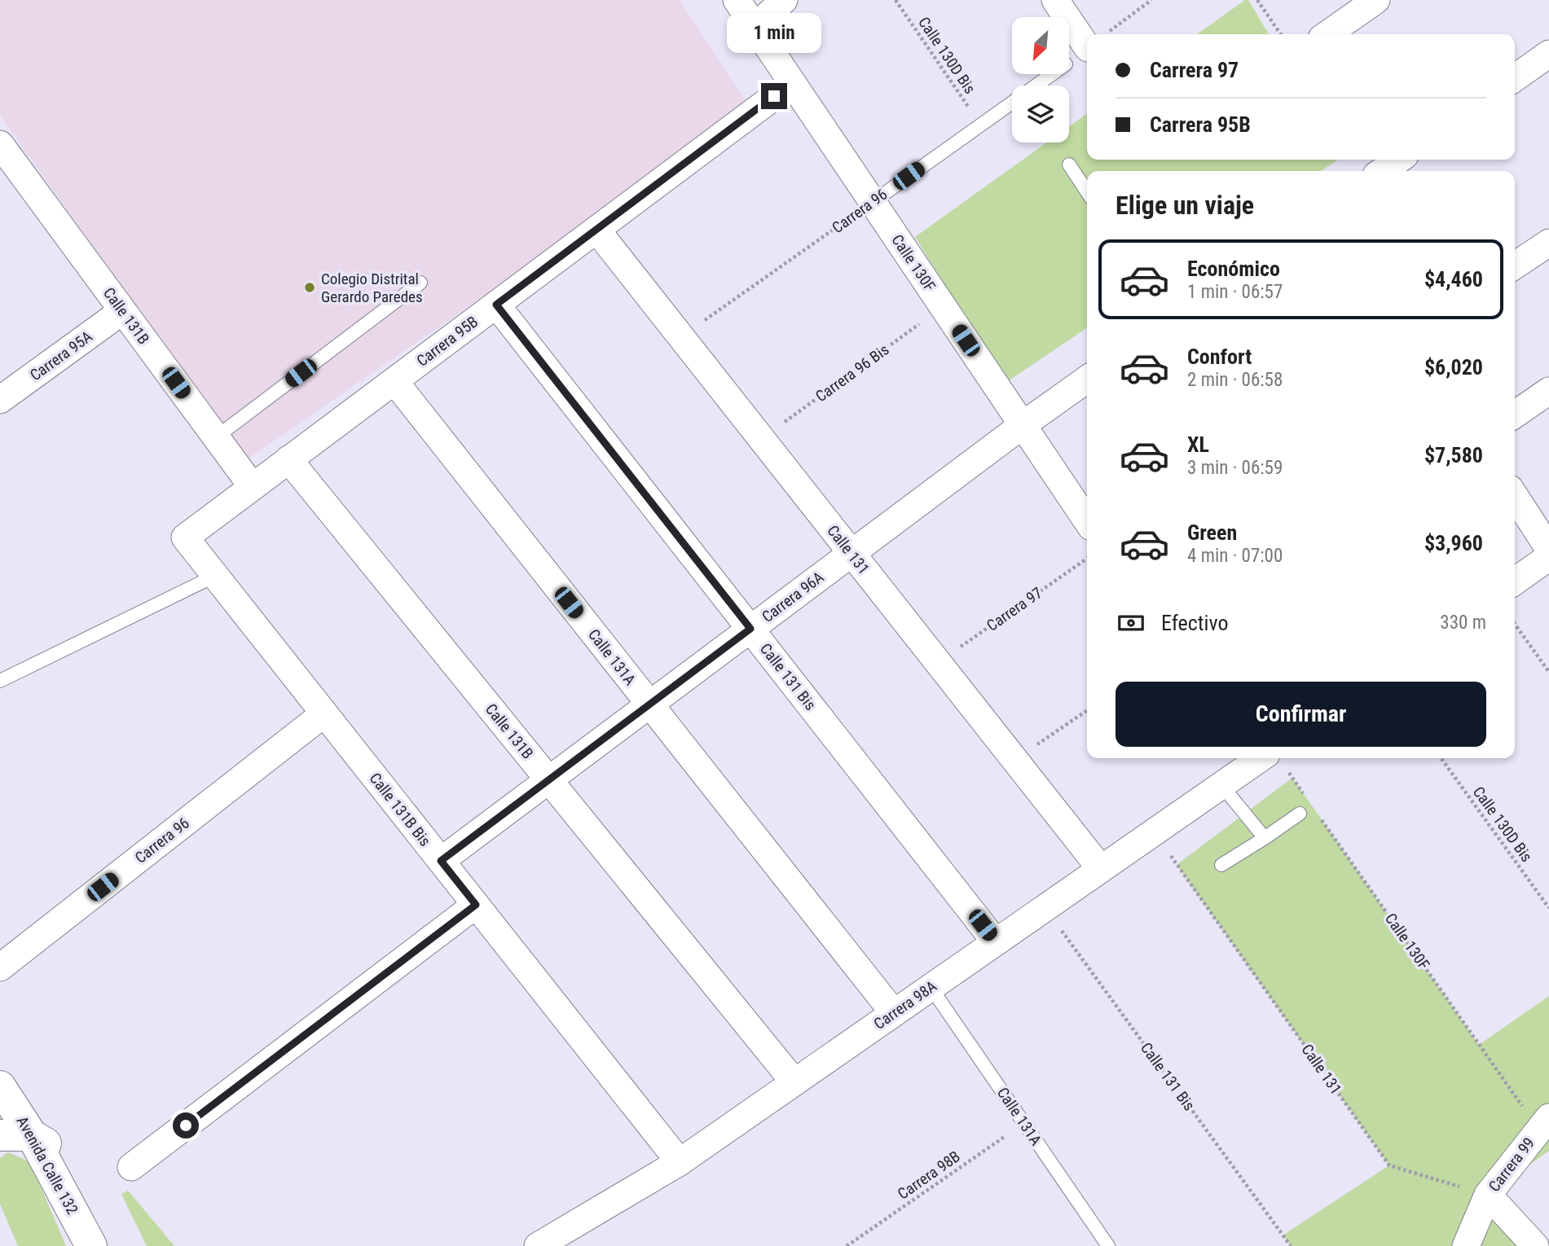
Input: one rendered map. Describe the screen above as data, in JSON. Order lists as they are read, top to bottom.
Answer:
{
  "streets": {
    "main road": ["Avenida Calle 132"],
    "street": [
      "Carrera 96",
      "Calle 130F",
      "Calle 131B",
      "Carrera 95B",
      "Carrera 95A",
      "Calle 131",
      "Carrera 96A",
      "Calle 131A",
      "Calle 131 Bis",
      "Calle 131B Bis",
      "Carrera 98A",
      "Carrera 99"
    ],
    "path": [
      "Calle 130D Bis",
      "Carrera 96 Bis",
      "Carrera 97",
      "Carrera 98B"
    ]
  },
  "crossings": [
    ["Calle 130D Bis", "Carrera 96"],
    ["Carrera 96", "Calle 130F"],
    ["Carrera 96", "Calle 131"],
    ["Carrera 96", "Calle 131B Bis"],
    ["Calle 130F", "Carrera 95B"],
    ["Calle 130F", "Carrera 96 Bis"],
    ["Calle 130F", "Carrera 96A"],
    ["Calle 130F", "Carrera 99"],
    ["Calle 131B", "Carrera 95B"],
    ["Calle 131B", "Carrera 95A"],
    ["Calle 131B", "Carrera 96A"],
    ["Calle 131B", "Carrera 98A"],
    ["Carrera 95B", "Calle 131"],
    ["Carrera 95B", "Calle 131A"],
    ["Carrera 95B", "Calle 131 Bis"],
    ["Carrera 95B", "Calle 131B Bis"],
    ["Carrera 96 Bis", "Calle 131"],
    ["Calle 131", "Carrera 96A"],
    ["Calle 131", "Carrera 97"],
    ["Calle 131", "Carrera 98A"],
    ["Calle 131", "Carrera 99"],
    ["Carrera 96A", "Calle 131A"],
    ["Carrera 96A", "Calle 131 Bis"],
    ["Carrera 96A", "Calle 131B Bis"],
    ["Calle 131A", "Carrera 98A"],
    ["Calle 131A", "Carrera 98B"],
    ["Calle 131 Bis", "Carrera 98A"],
    ["Calle 131B Bis", "Carrera 98A"]
  ],
  "places": ["Colegio Distrital Gerardo Paredes"],
  "north": "bottom left",
  "page": {
    "bubble": "1 min",
    "banner": ["Carrera 97", "Carrera 95B"],
    "heading": "Elige un viaje",
    "list": [
      {
        "name": "Económico",
        "note": "1 min · 06:57",
        "value": "$4,460"
      },
      {
        "name": "Confort",
        "note": "2 min · 06:58",
        "value": "$6,020"
      },
      {
        "name": "XL",
        "note": "3 min · 06:59",
        "value": "$7,580"
      },
      {
        "name": "Green",
        "note": "4 min · 07:00",
        "value": "$3,960"
      }
    ],
    "pay": ["Efectivo", "330 m"],
    "buttons": "Confirmar"
  }
}
